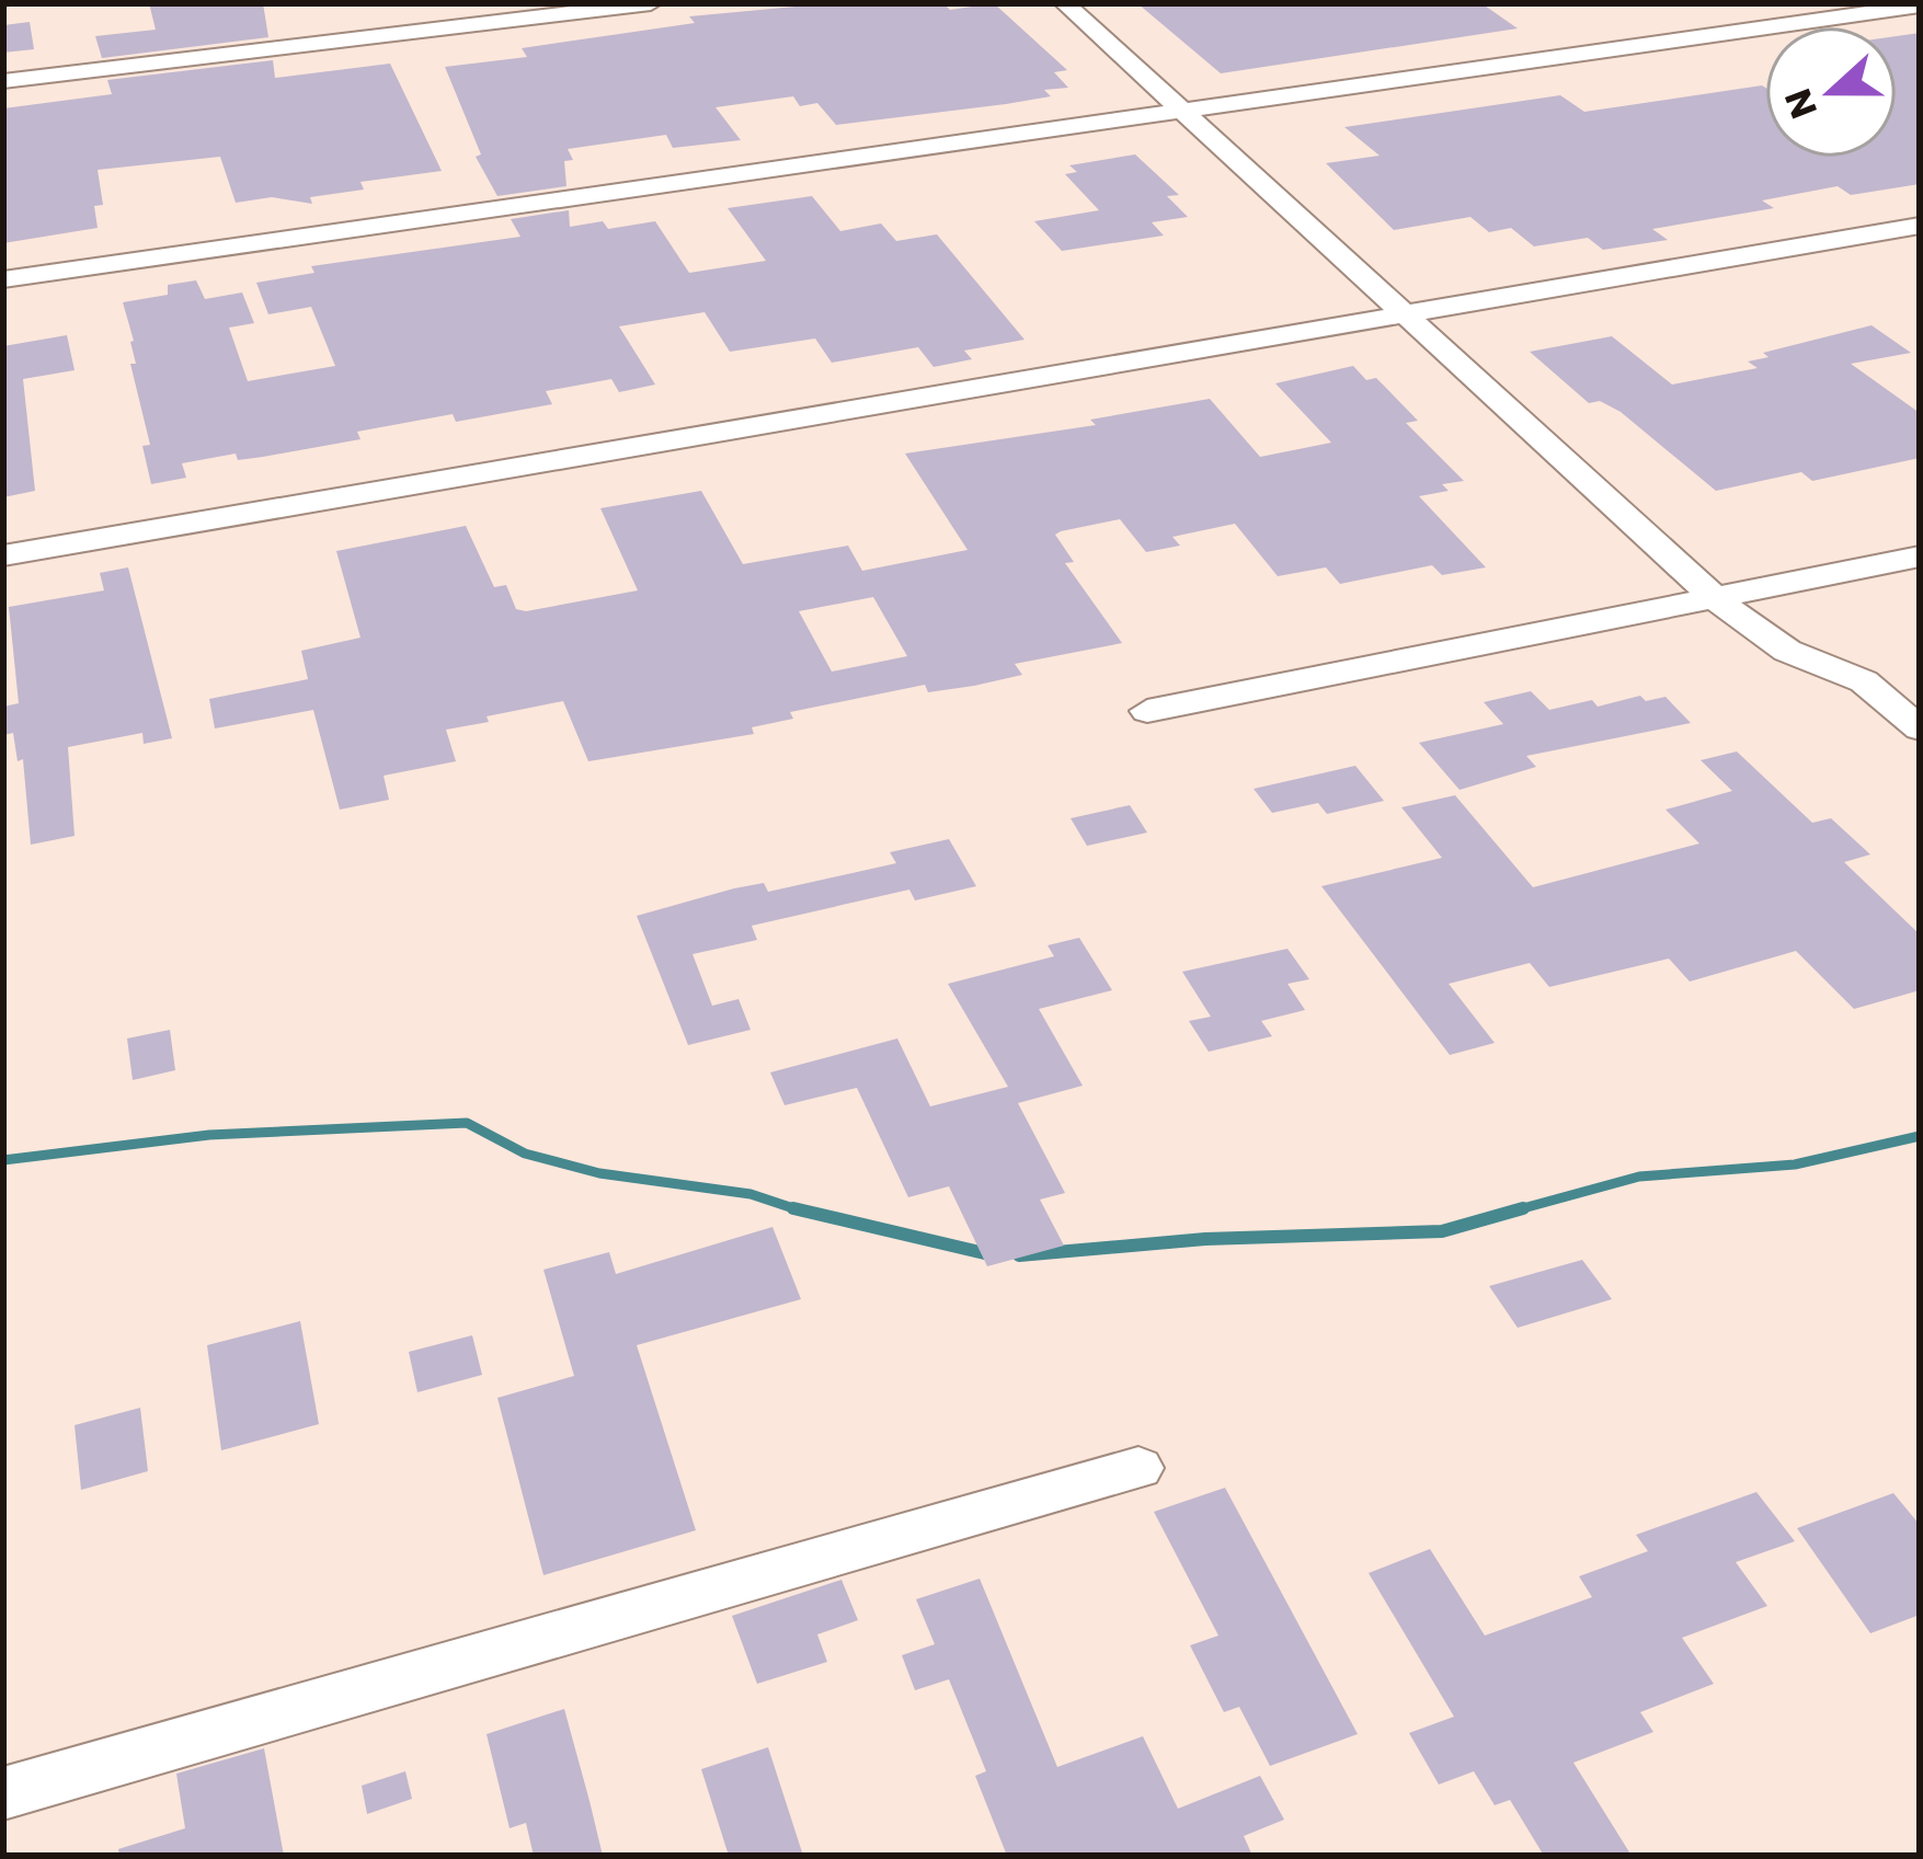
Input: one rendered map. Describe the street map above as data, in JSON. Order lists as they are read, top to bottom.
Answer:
{
  "north": "left"
}
